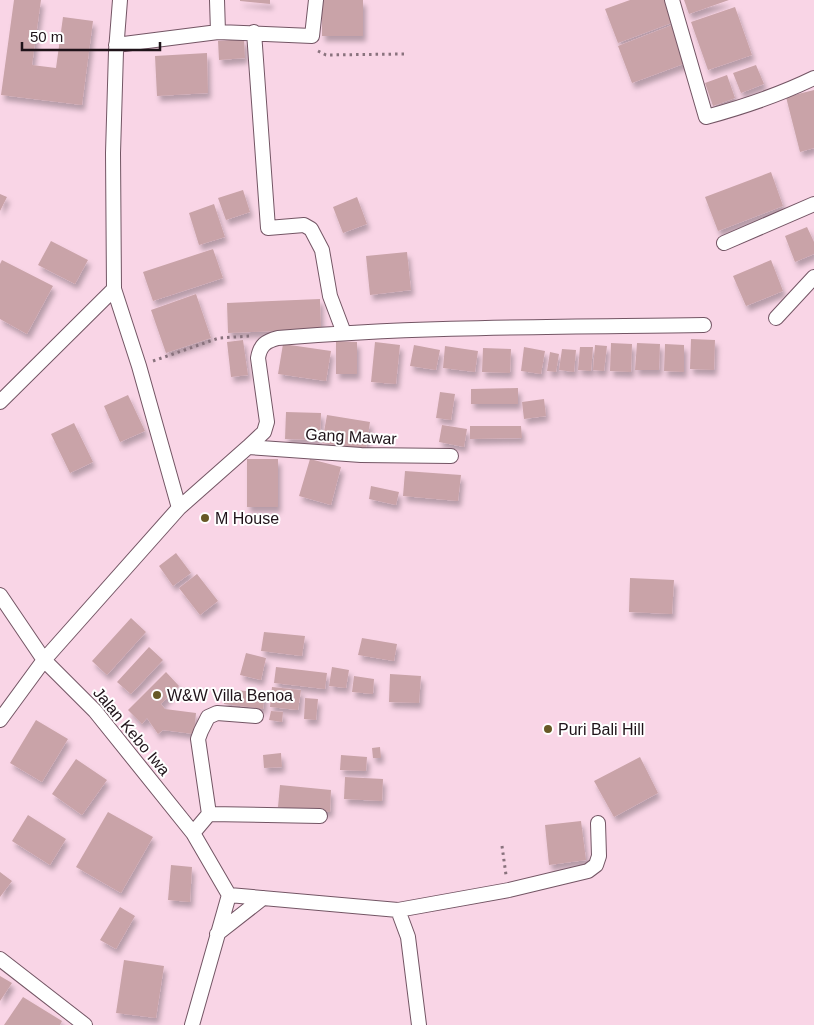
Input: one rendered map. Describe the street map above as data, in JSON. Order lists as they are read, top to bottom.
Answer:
{
  "streets": {
    "street": ["Gang Mawar", "Jalan Kebo Iwa"]
  },
  "places": ["M House", "W&W Villa Benoa", "Puri Bali Hill"],
  "scale_bar": "50 m"
}
